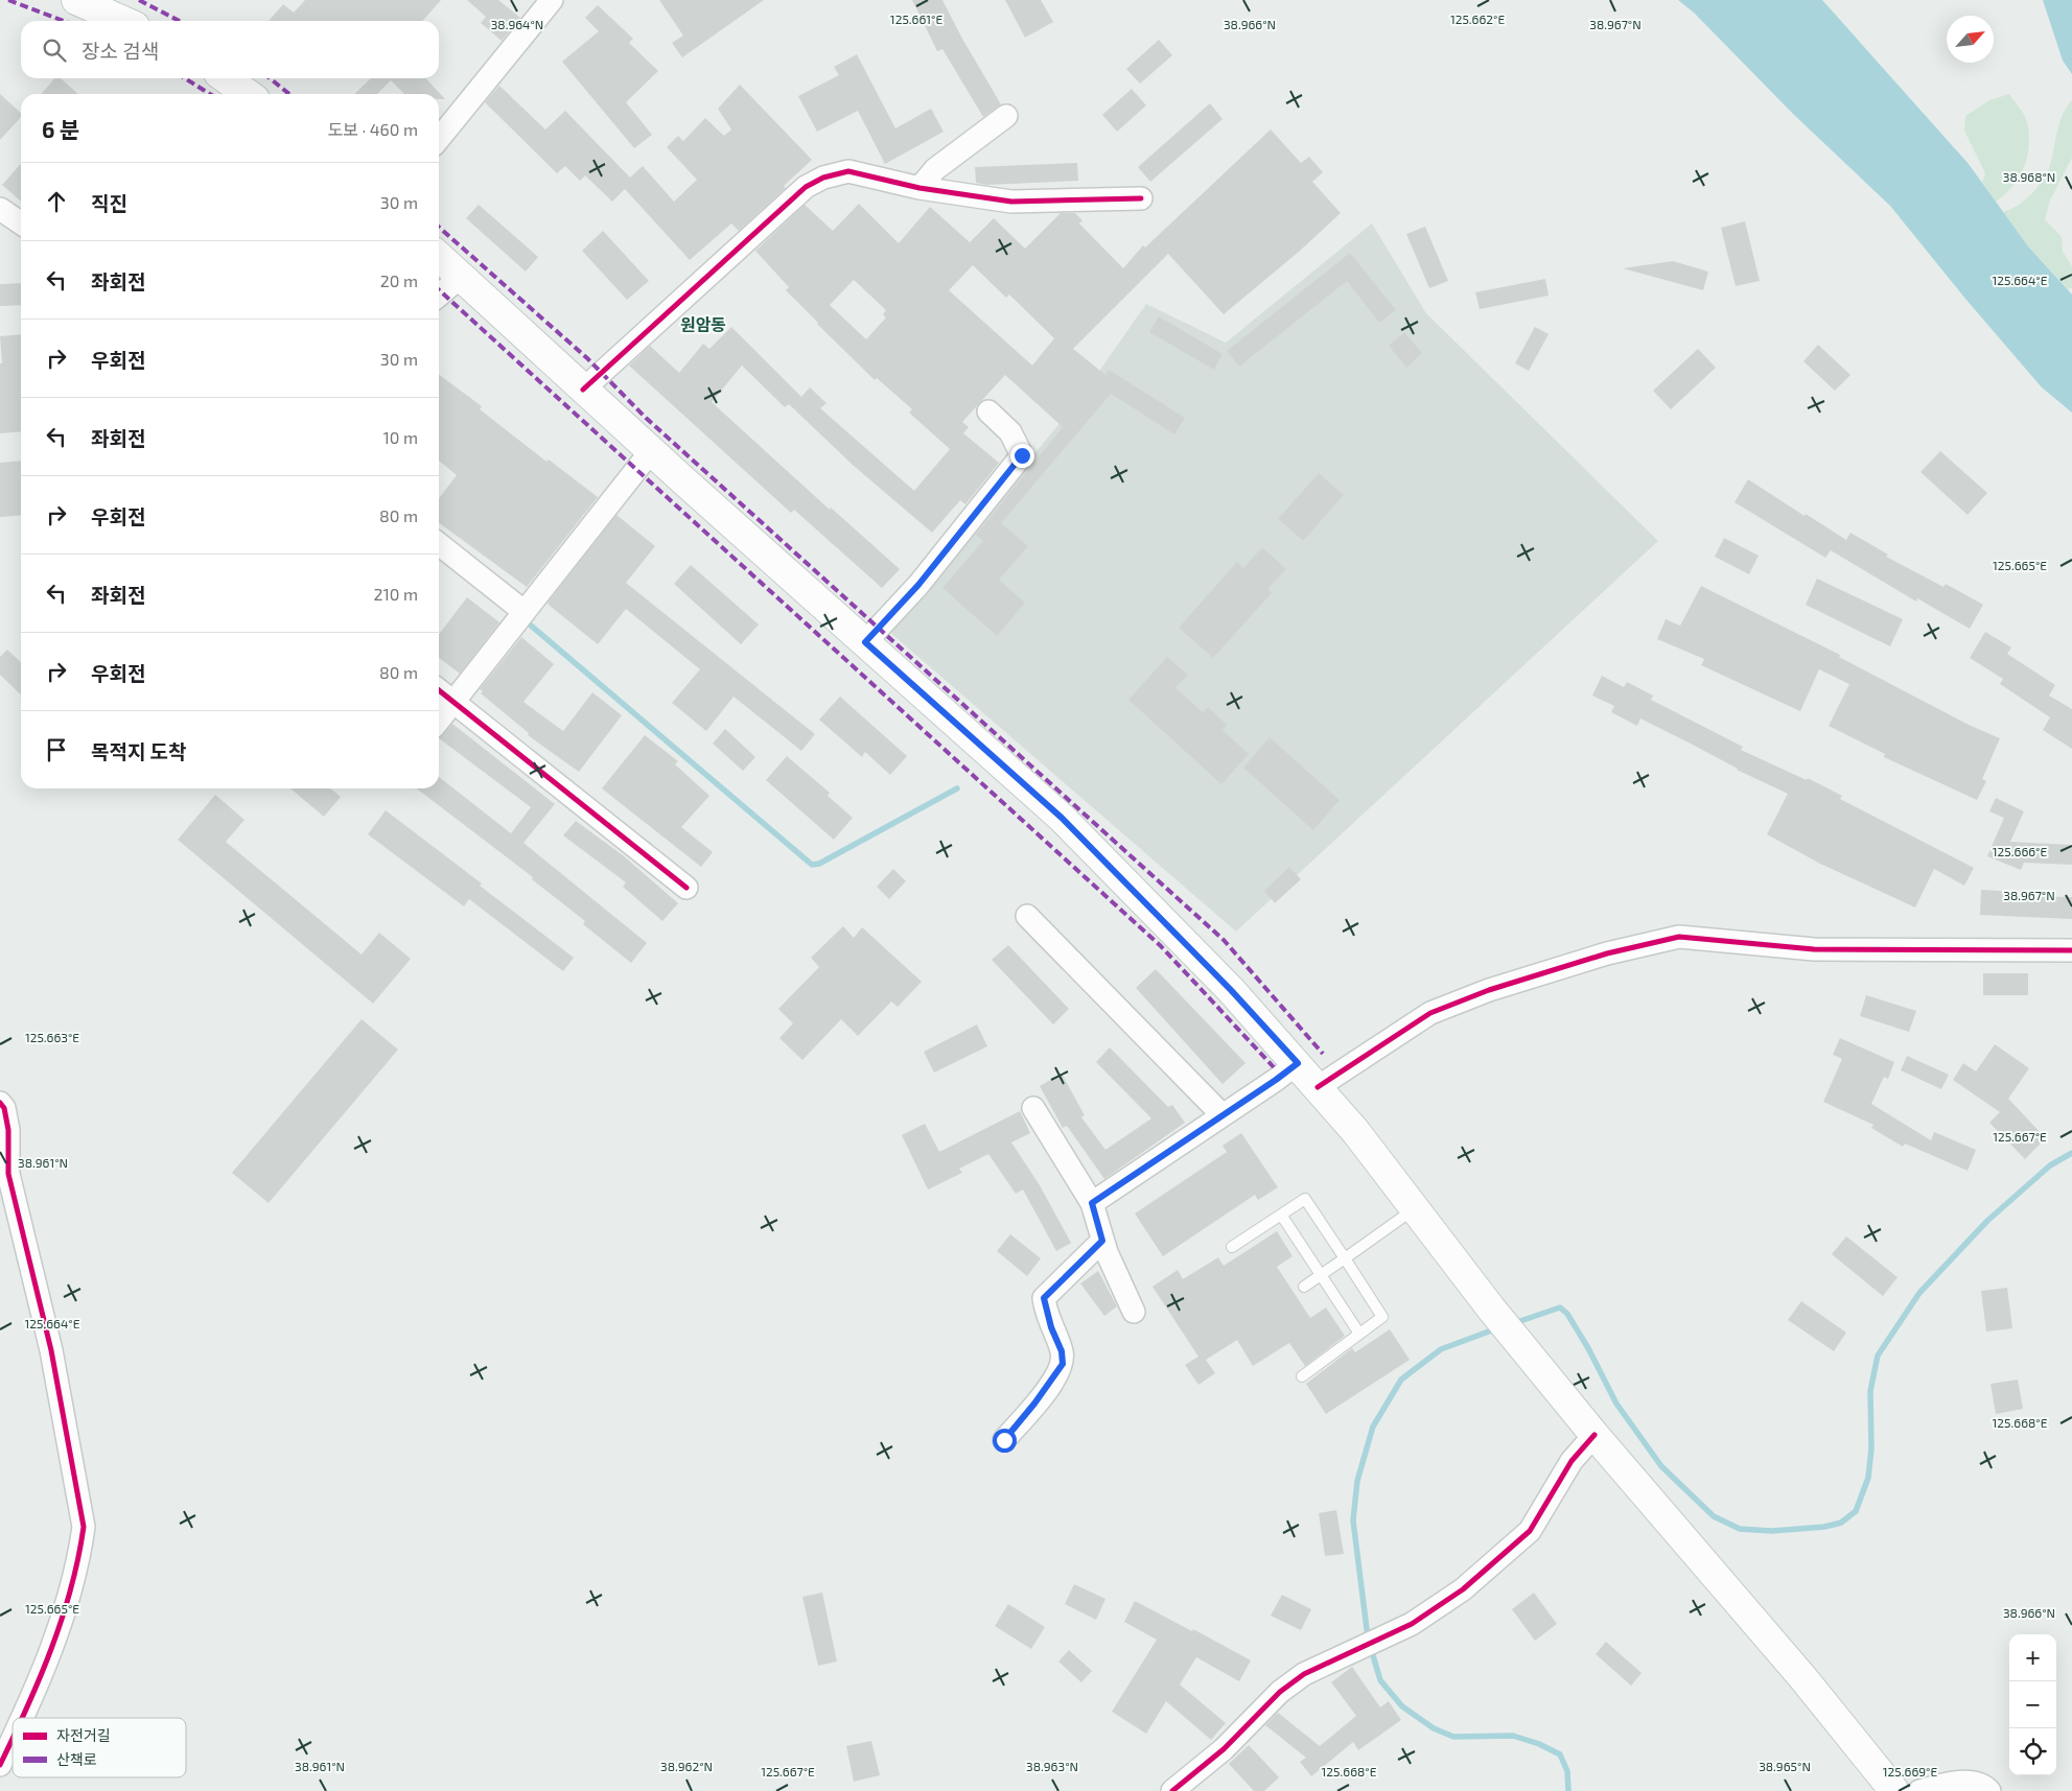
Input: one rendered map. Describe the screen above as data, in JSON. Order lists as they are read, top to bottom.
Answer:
{
  "districts": ["원암동"],
  "legend": ["자전거길", "산책로"],
  "north": "top right",
  "page": {
    "search": "장소 검색",
    "heading": ["6 분", "도보 · 460 m"],
    "list": [
      ["직진", "30 m"],
      ["좌회전", "20 m"],
      ["우회전", "30 m"],
      ["좌회전", "10 m"],
      ["우회전", "80 m"],
      ["좌회전", "210 m"],
      ["우회전", "80 m"],
      "목적지 도착"
    ],
    "map_buttons": ["+", "−"]
  },
  "coordinates": [
    "125.661°E",
    "125.662°E",
    "38.964°N",
    "38.966°N",
    "38.967°N",
    "38.968°N",
    "125.664°E",
    "125.665°E",
    "125.666°E",
    "125.663°E",
    "125.667°E",
    "38.961°N",
    "125.668°E",
    "38.962°N",
    "38.963°N",
    "38.965°N",
    "125.669°E"
  ]
}
